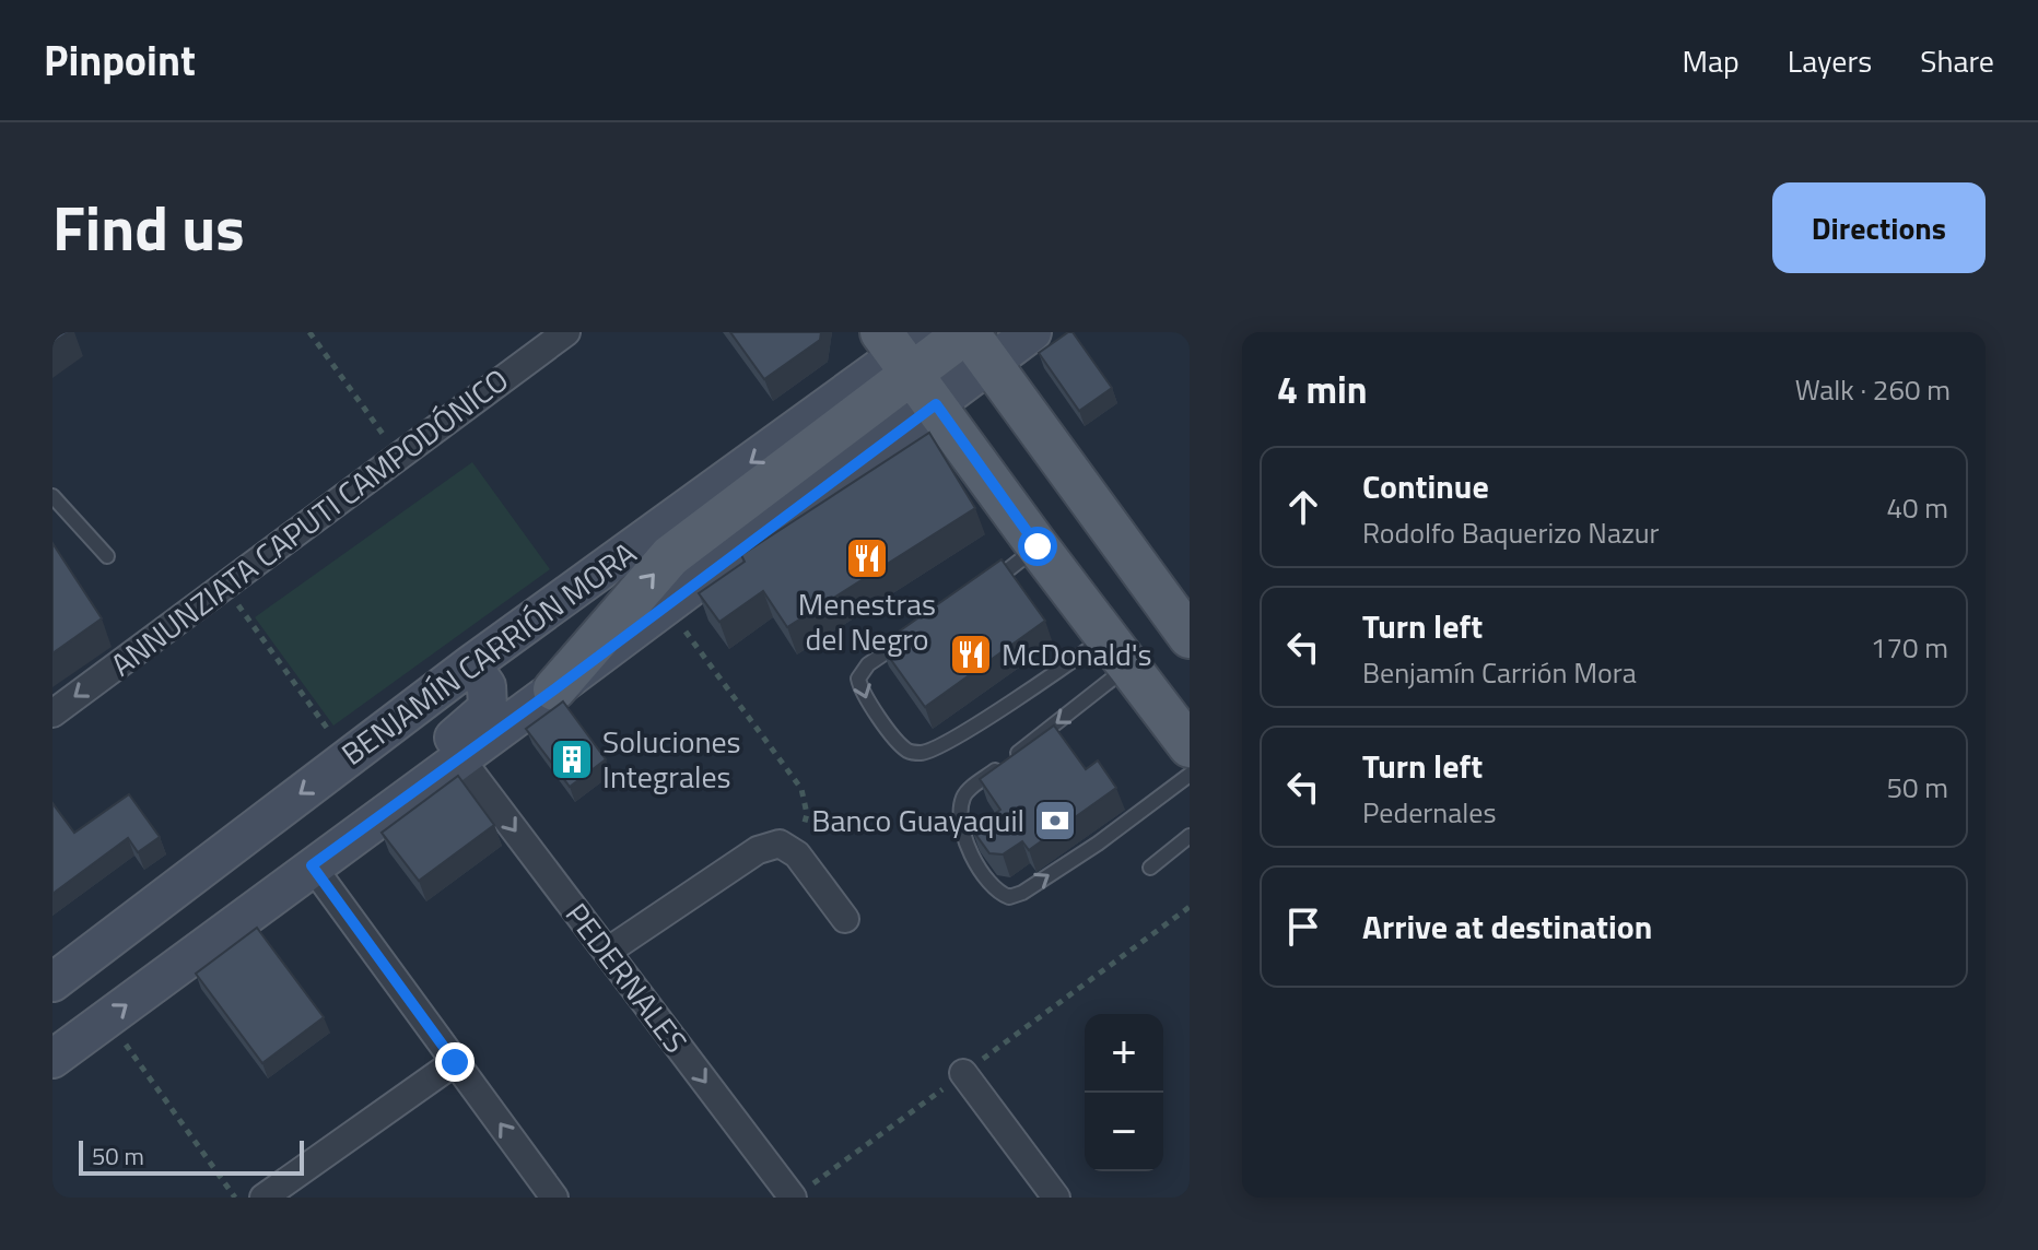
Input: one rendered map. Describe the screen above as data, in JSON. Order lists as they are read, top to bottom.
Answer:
{
  "streets": {
    "main road": ["BENJAMÍN CARRIÓN MORA"],
    "street": ["ANNUNZIATA CAPUTI CAMPODÓNICO", "PEDERNALES"]
  },
  "crossings": [
    ["BENJAMÍN CARRIÓN MORA", "PEDERNALES"]
  ],
  "places": {
    "restaurant": ["Menestras del Negro", "McDonald's"],
    "building": ["Soluciones Integrales"],
    "bank": ["Banco Guayaquil"]
  },
  "scale_bar": "50 m",
  "page": {
    "header": "Pinpoint",
    "nav": ["Map", "Layers", "Share"],
    "title": "Find us",
    "buttons": "Directions",
    "heading": ["4 min", "Walk · 260 m"],
    "list": [
      ["Continue", "Rodolfo Baquerizo Nazur", "40 m"],
      ["Turn left", "Benjamín Carrión Mora", "170 m"],
      ["Turn left", "Pedernales", "50 m"],
      "Arrive at destination"
    ],
    "map_buttons": ["+", "−"],
    "scale": "50 m"
  }
}
